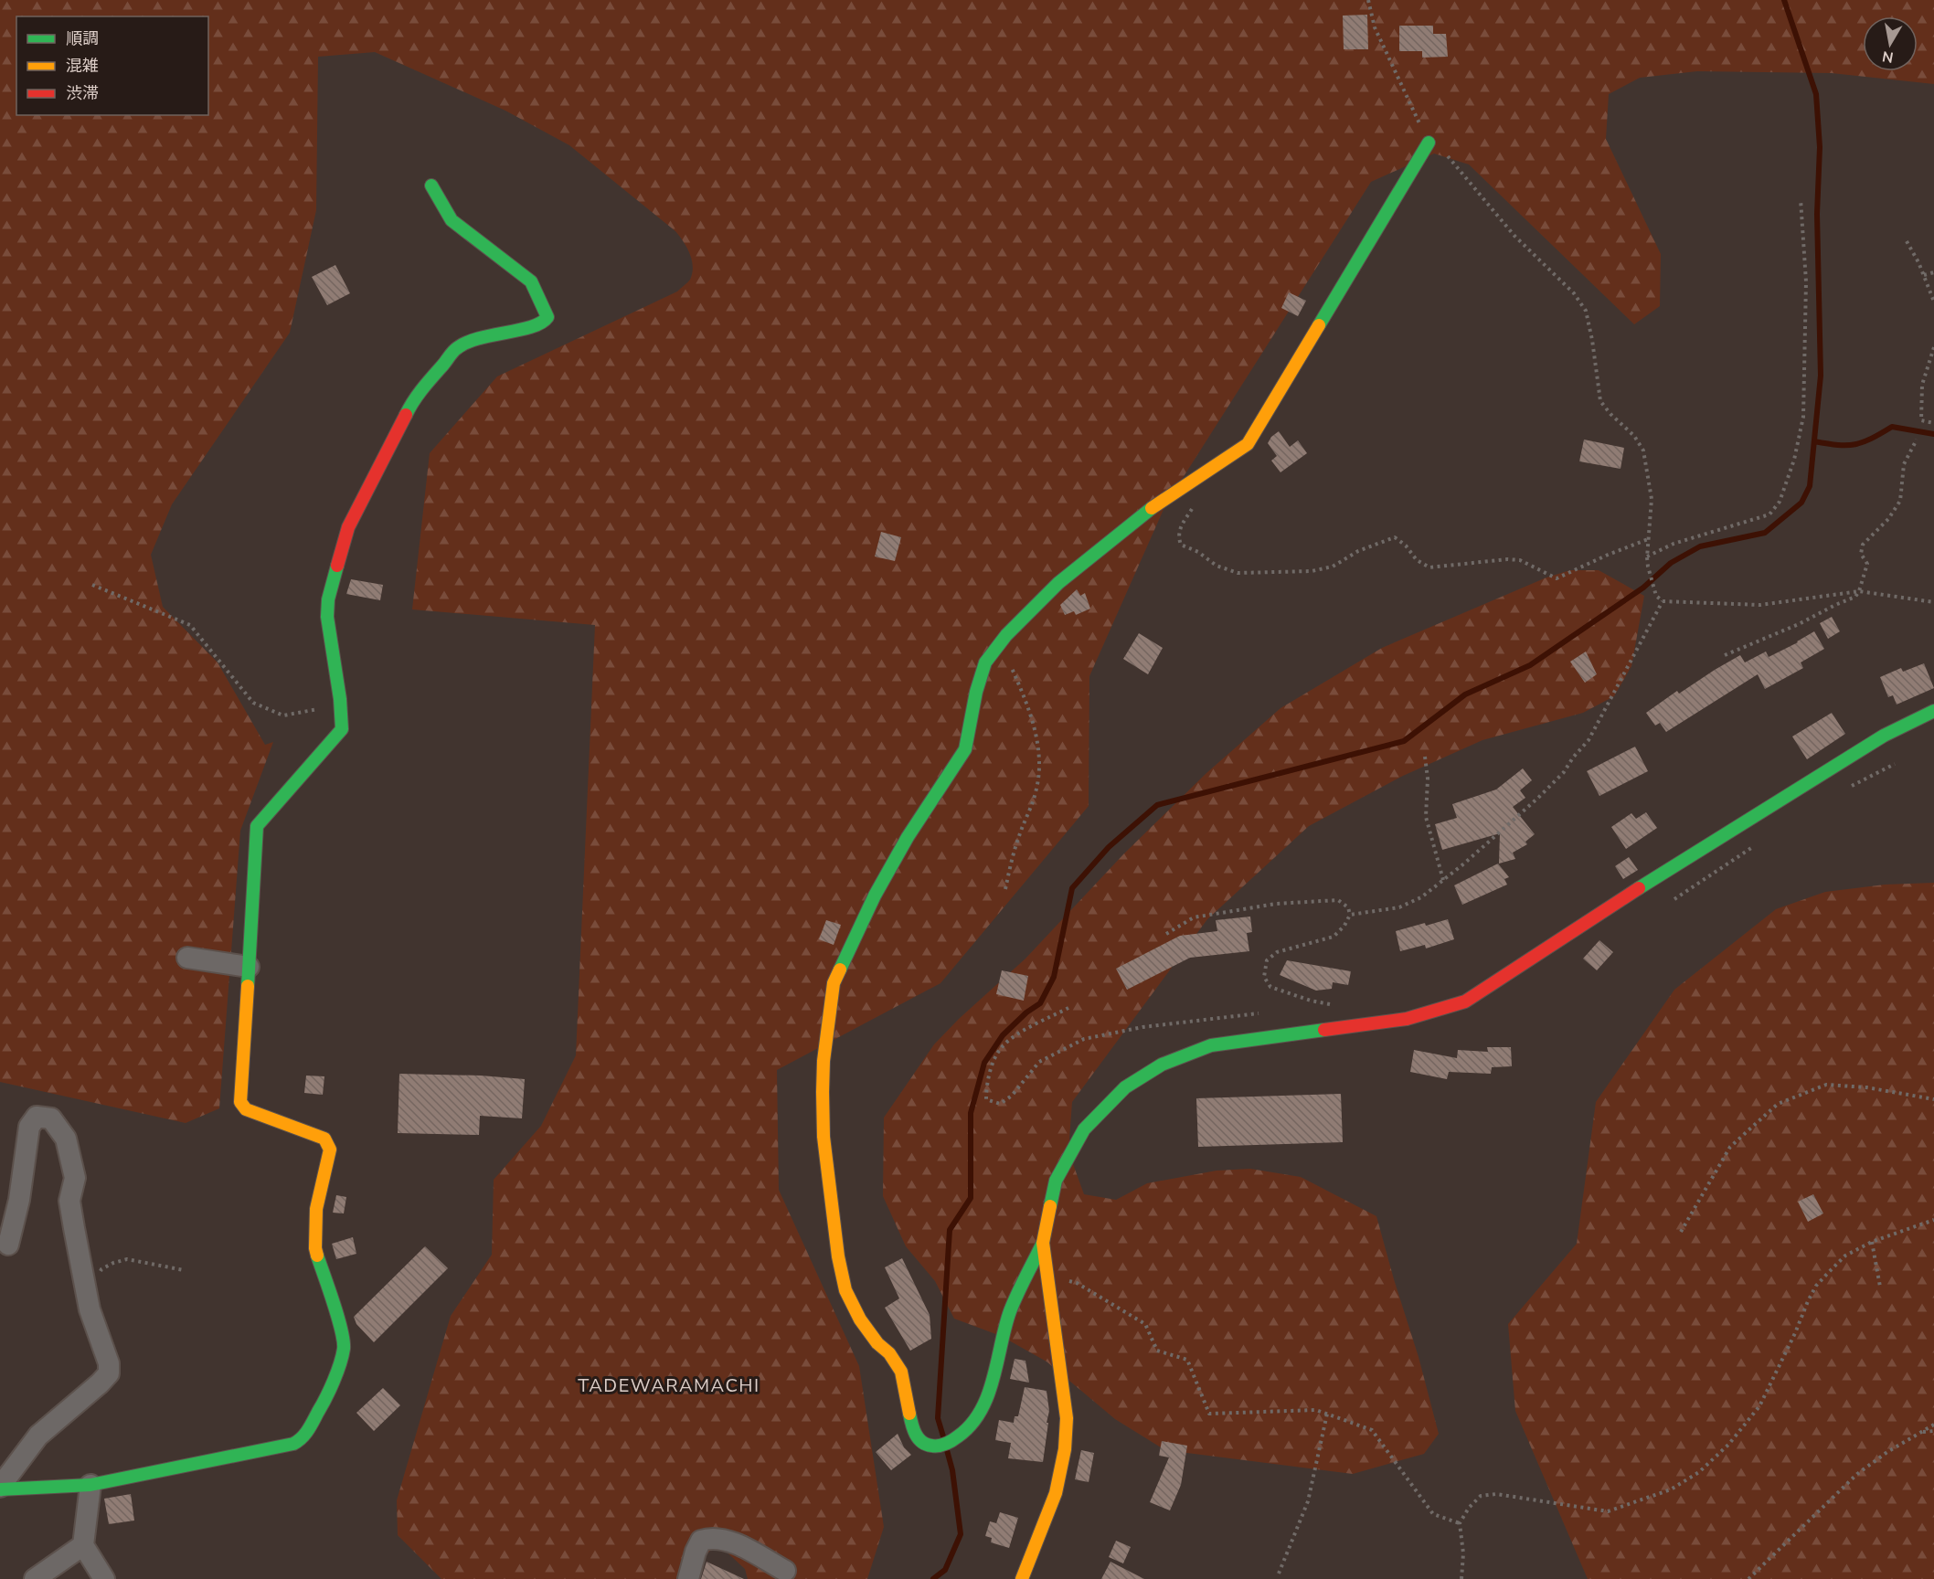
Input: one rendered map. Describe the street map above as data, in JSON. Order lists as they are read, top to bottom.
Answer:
{
  "districts": ["TADEWARAMACHI"],
  "legend": ["順調", "混雑", "渋滞"],
  "north": "bottom"
}
